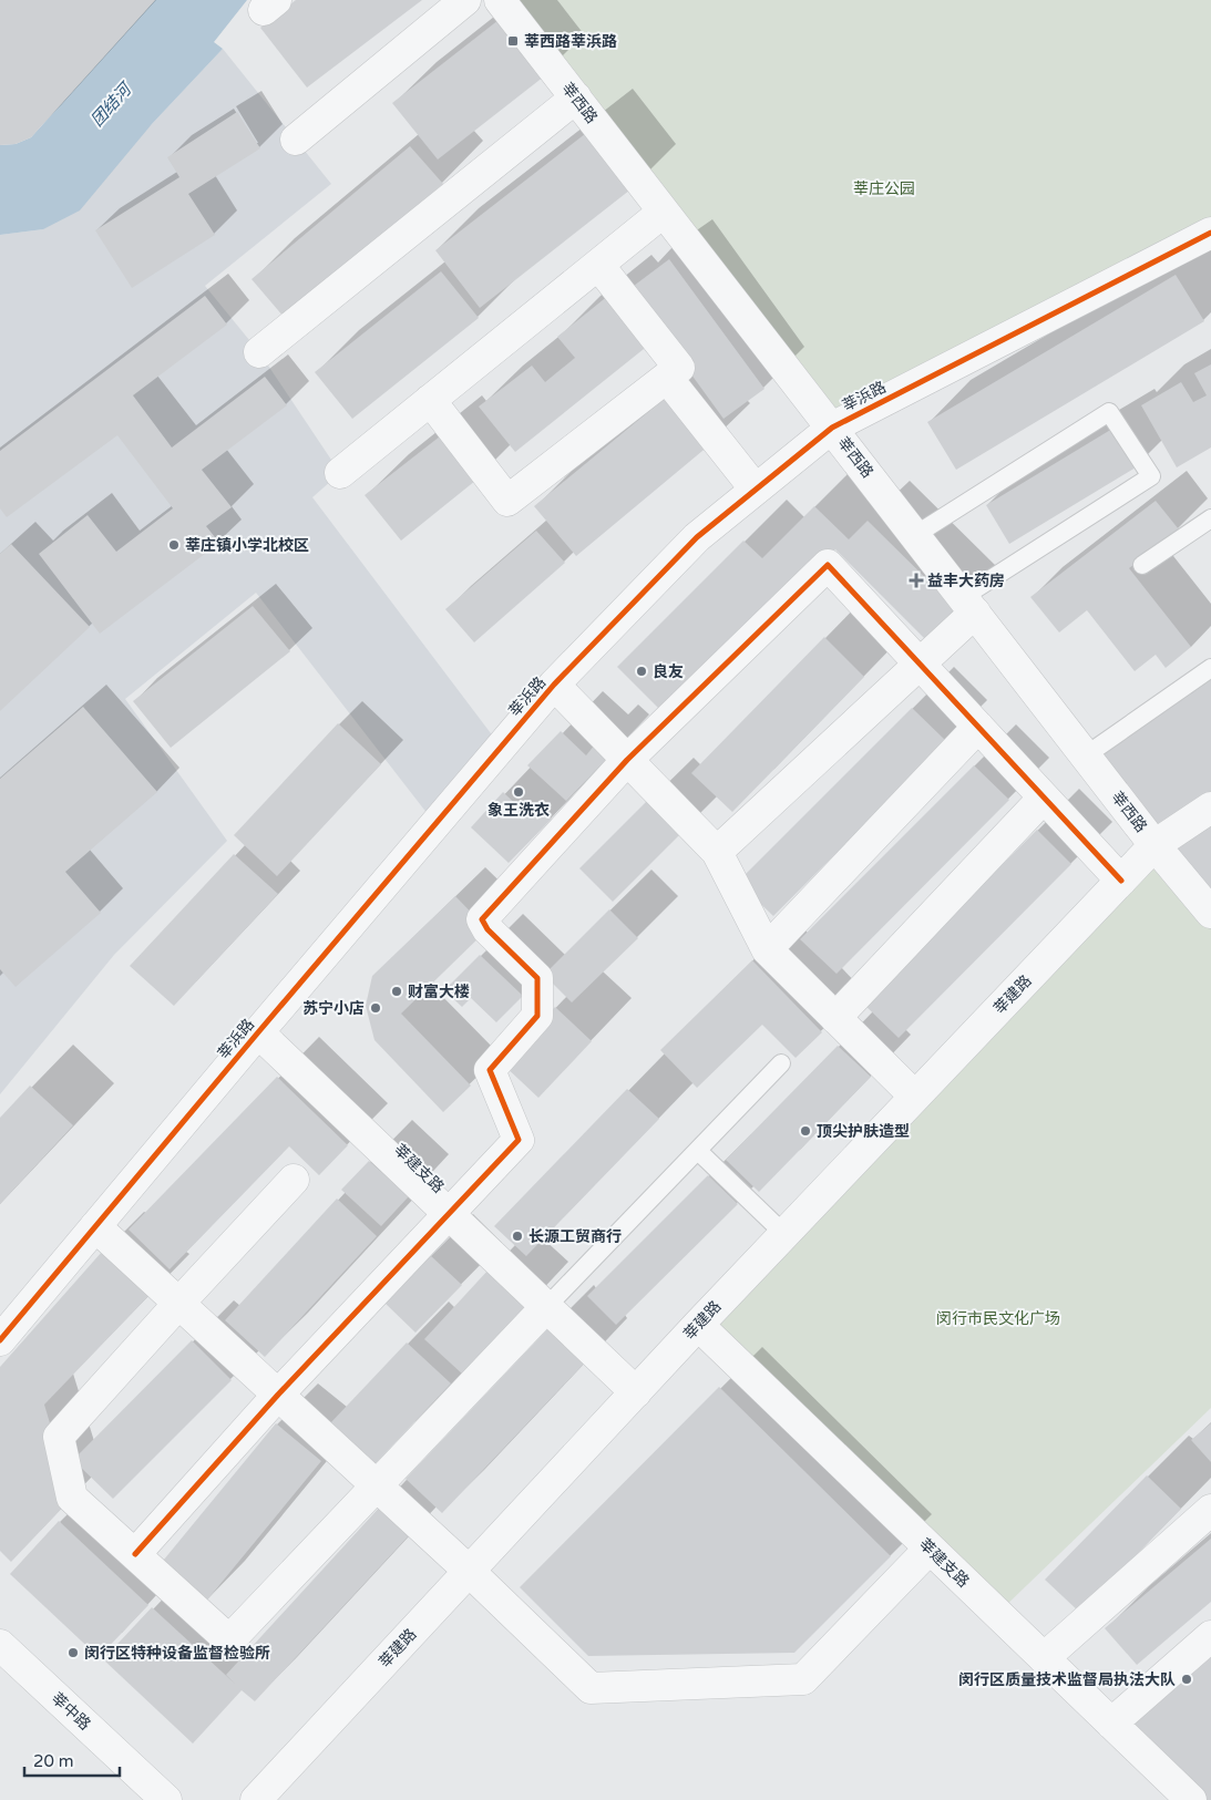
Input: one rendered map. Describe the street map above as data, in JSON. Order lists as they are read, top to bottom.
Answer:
{
  "streets": {
    "street": [
      "莘西路",
      "莘浜路",
      "莘建路",
      "莘建支路",
      "莘中路"
    ]
  },
  "crossings": [
    ["莘西路", "莘浜路"],
    ["莘西路", "莘建路"],
    ["莘浜路", "莘建支路"],
    ["莘建路", "莘建支路"]
  ],
  "water": ["团结河"],
  "parks": ["莘庄公园", "闵行市民文化广场"],
  "places": {
    "transit": ["莘西路莘浜路"],
    "other": [
      "莘庄镇小学北校区",
      "良友",
      "象王洗衣",
      "财富大楼",
      "苏宁小店",
      "顶尖护肤造型",
      "长源工贸商行",
      "闵行区特种设备监督检验所",
      "闵行区质量技术监督局执法大队"
    ],
    "health": ["益丰大药房"]
  },
  "scale_bar": "20 m"
}
